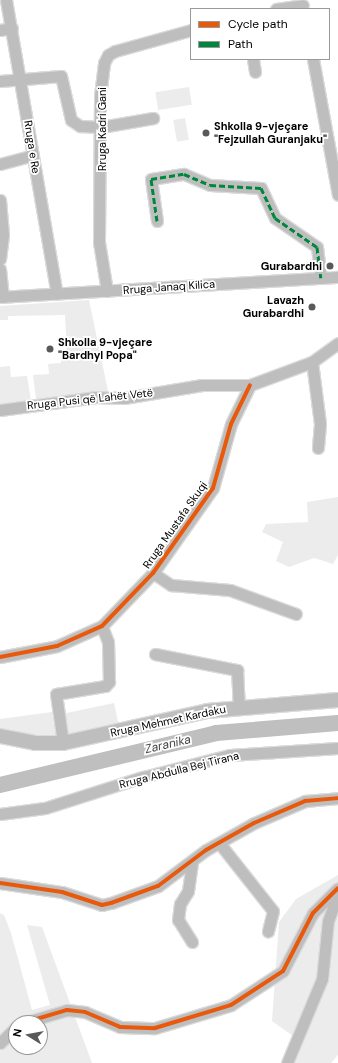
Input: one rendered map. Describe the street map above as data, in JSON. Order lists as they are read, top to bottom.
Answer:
{
  "streets": {
    "main road": ["Rruga Mehmet Kardaku"],
    "street": [
      "Rruga Kadri Gani",
      "Rruga e Re",
      "Rruga Janaq Kilica",
      "Rruga Pusi që Lahët Vetë",
      "Rruga Mustafa Skuqi",
      "Rruga Abdulla Bej Tirana"
    ]
  },
  "crossings": [
    ["Rruga Kadri Gani", "Rruga Janaq Kilica"],
    ["Rruga e Re", "Rruga Janaq Kilica"],
    ["Rruga Pusi që Lahët Vetë", "Rruga Mustafa Skuqi"]
  ],
  "water": ["Zaranika"],
  "places": [
    "Shkolla 9-vjeçare \"Fejzullah Guranjaku\"",
    "Gurabardhi",
    "Lavazh Gurabardhi",
    "Shkolla 9-vjeçare \"Bardhyl Popa\""
  ],
  "legend": ["Cycle path", "Path"],
  "north": "left"
}
